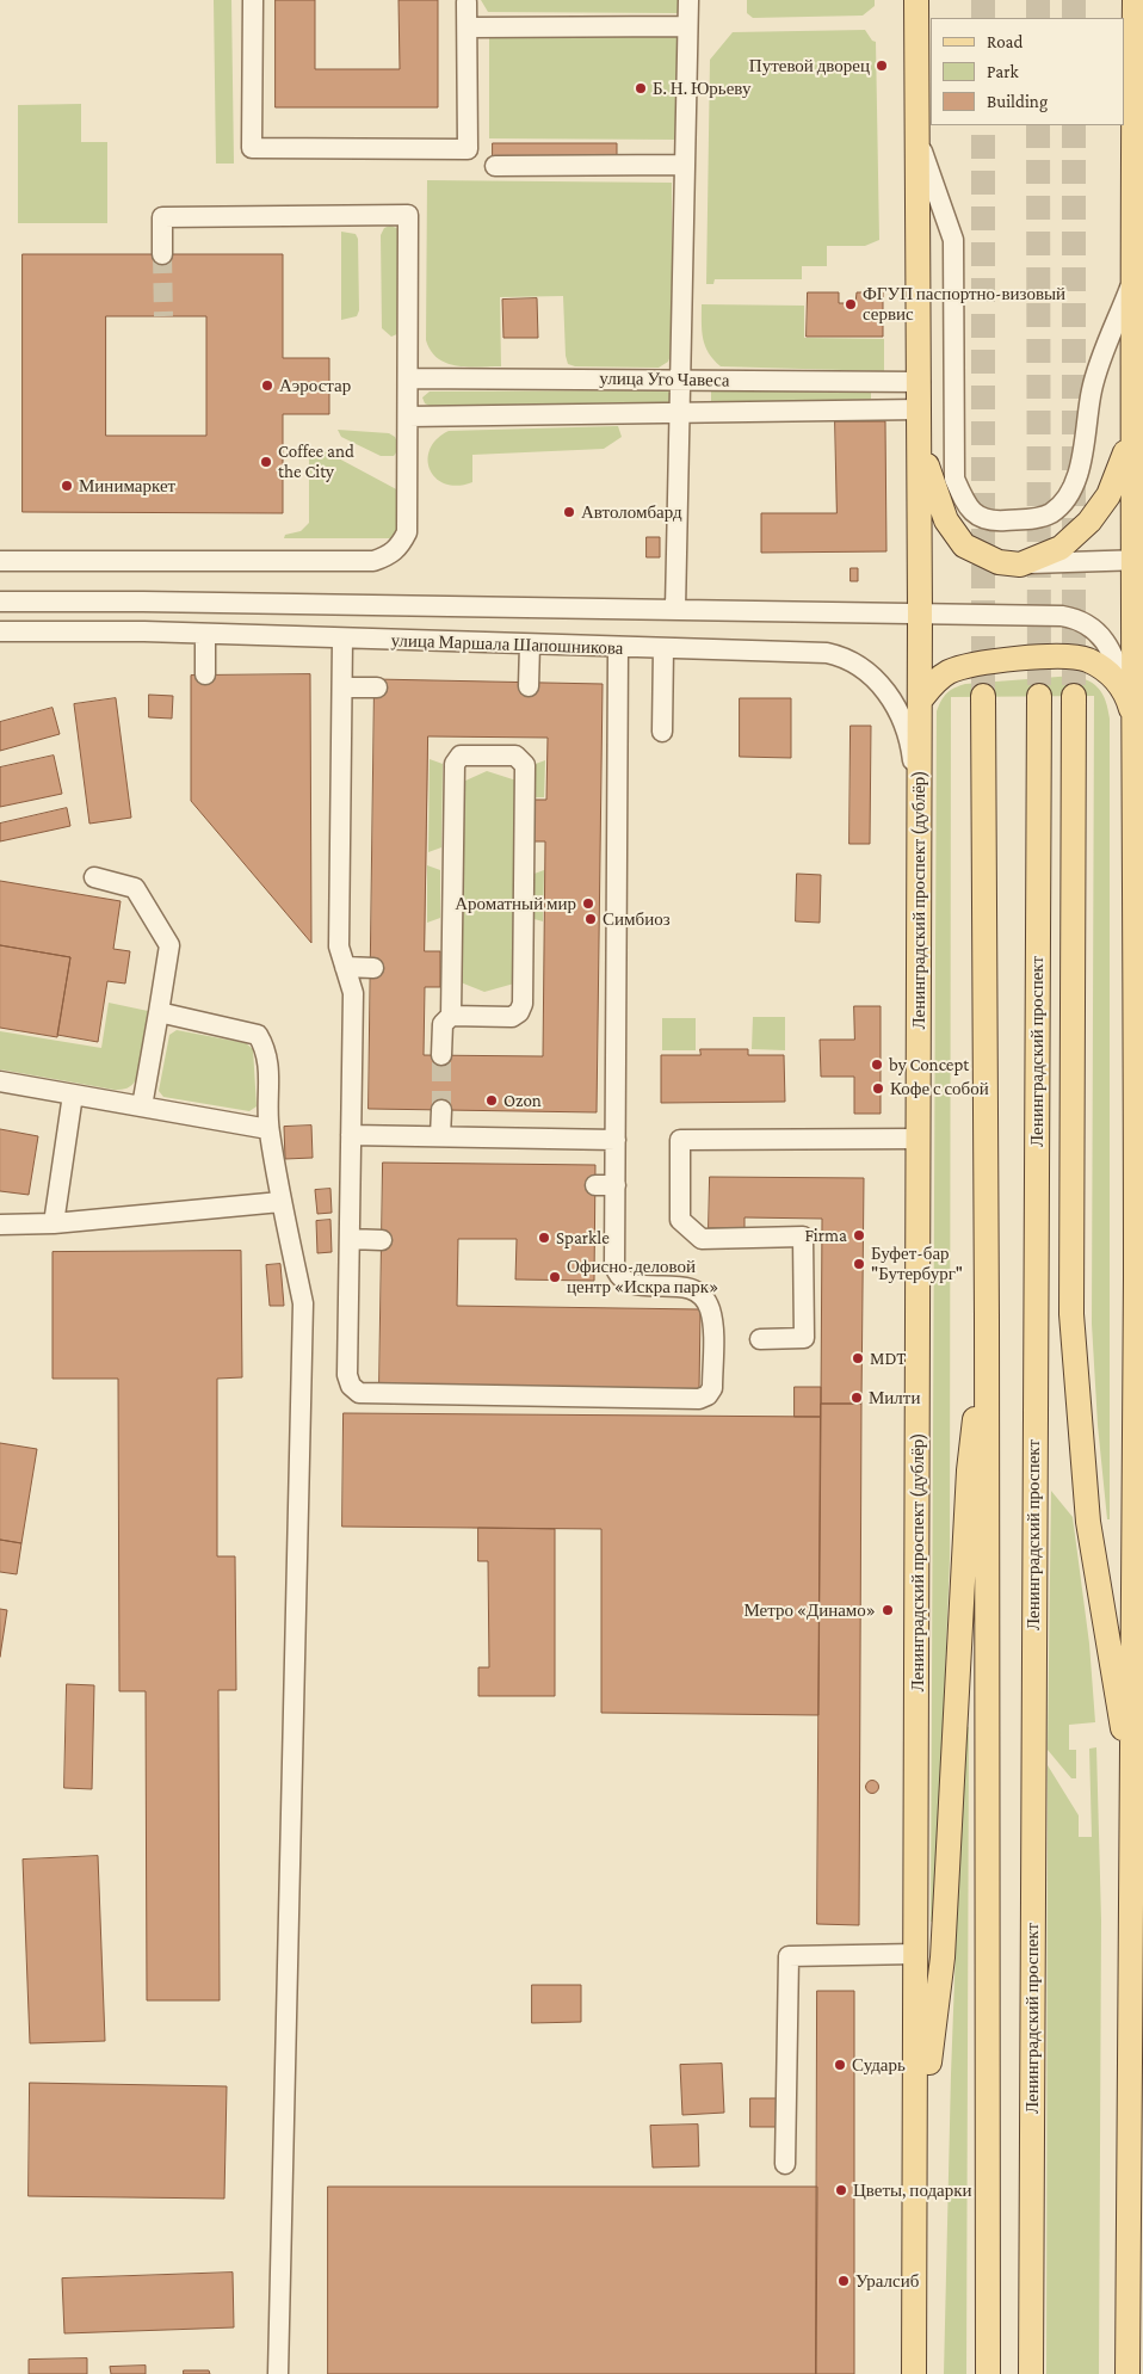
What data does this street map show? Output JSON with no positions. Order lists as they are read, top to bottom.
{
  "streets": {
    "main road": ["Ленинградский проспект (дублёр)", "Ленинградский проспект"],
    "street": ["улица Уго Чавеса", "улица Маршала Шапошникова"]
  },
  "crossings": [
    ["улица Уго Чавеса", "Ленинградский проспект (дублёр)"],
    ["улица Маршала Шапошникова", "Ленинградский проспект (дублёр)"]
  ],
  "places": [
    "Путевой дворец",
    "Б. Н. Юрьеву",
    "ФГУП паспортно-визовый сервис",
    "Аэростар",
    "Coffee and the City",
    "Минимаркет",
    "Автоломбард",
    "Ароматный мир",
    "Симбиоз",
    "by Concept",
    "Кофе с собой",
    "Ozon",
    "Firma",
    "Sparkle",
    "Буфет-бар \"Бутербург\"",
    "Офисно-деловой центр «Искра парк»",
    "MDT",
    "Милти",
    "Метро «Динамо»",
    "Сударь",
    "Цветы, подарки",
    "Уралсиб"
  ],
  "legend": ["Road", "Park", "Building"]
}
